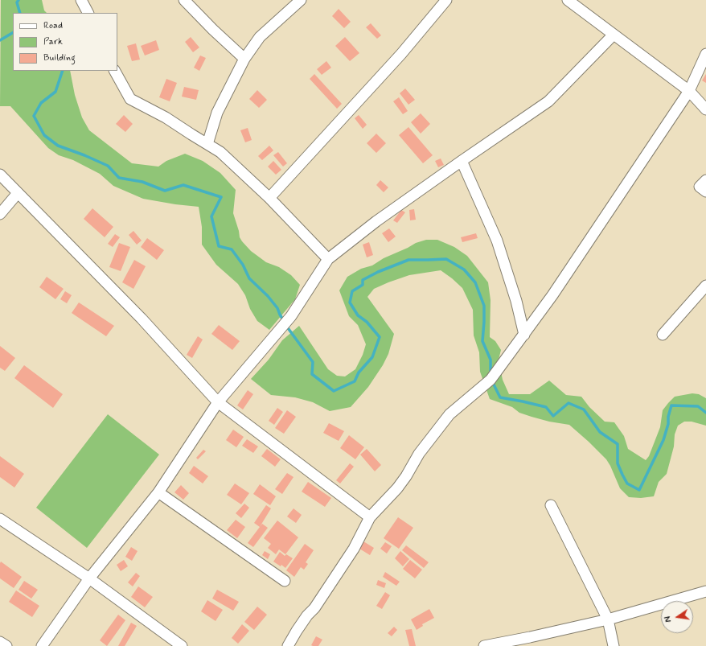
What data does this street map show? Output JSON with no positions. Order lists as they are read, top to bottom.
{
  "legend": ["Road", "Park", "Building"],
  "north": "left"
}
